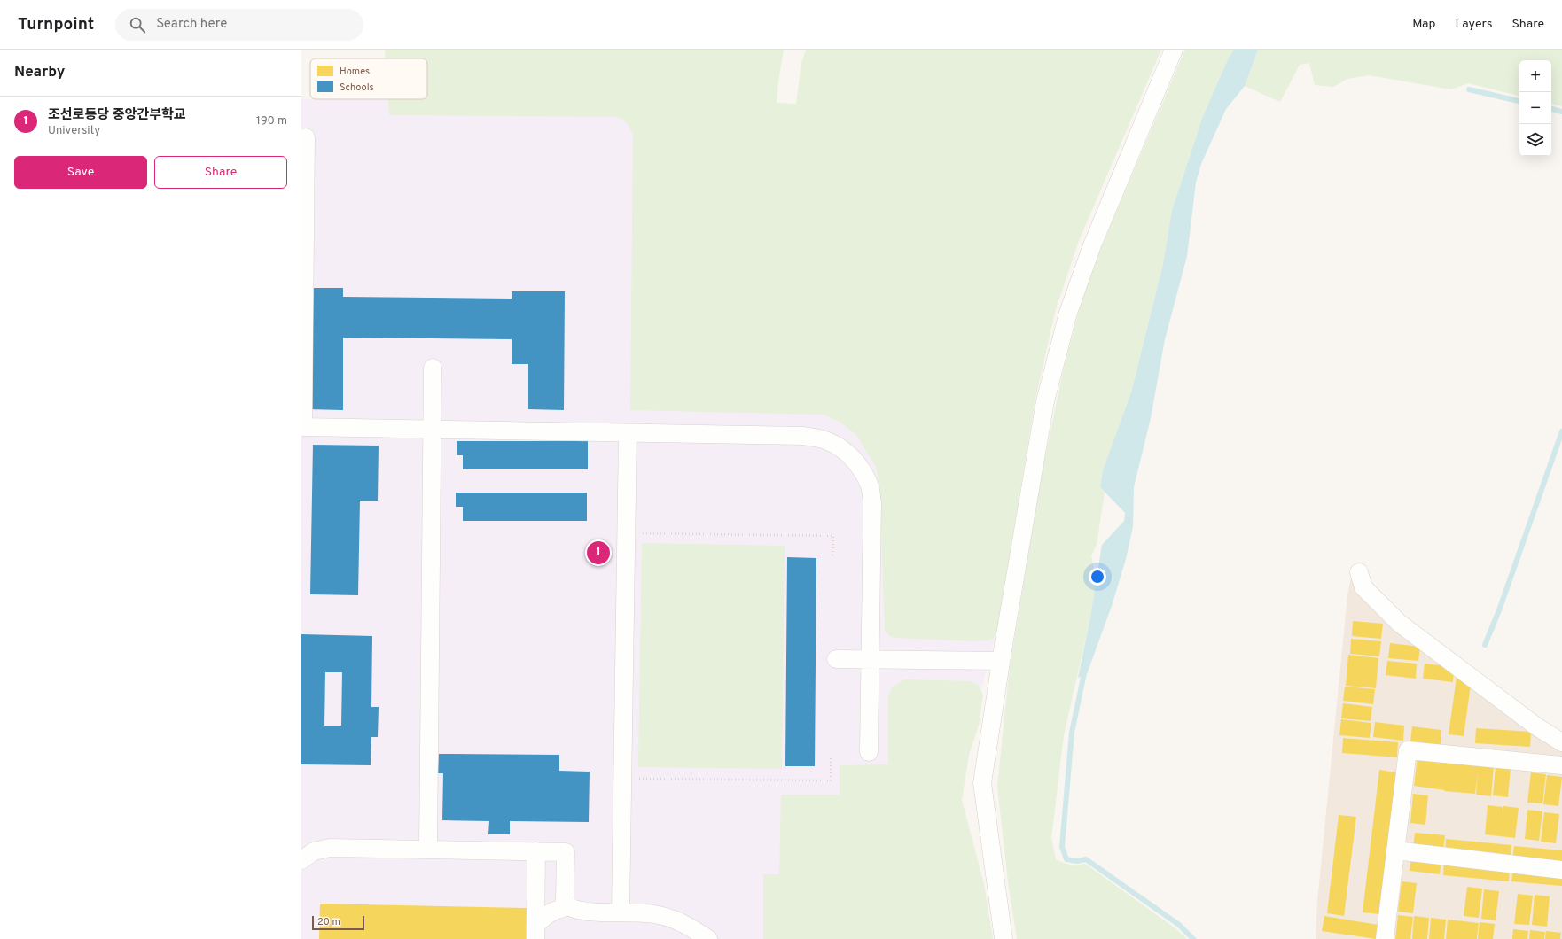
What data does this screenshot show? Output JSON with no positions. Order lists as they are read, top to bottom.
{
  "legend": ["Homes", "Schools"],
  "scale_bar": "20 m",
  "page": {
    "header": "Turnpoint",
    "search": "Search here",
    "nav": ["Map", "Layers", "Share"],
    "heading": "Nearby",
    "map_buttons": ["+", "−"],
    "list": [
      {
        "mark": "1",
        "name": "조선로동당 중앙간부학교",
        "note": "University",
        "value": "190 m"
      }
    ],
    "buttons": ["Save", "Share"],
    "pins": "1",
    "scale": "20 m"
  }
}
